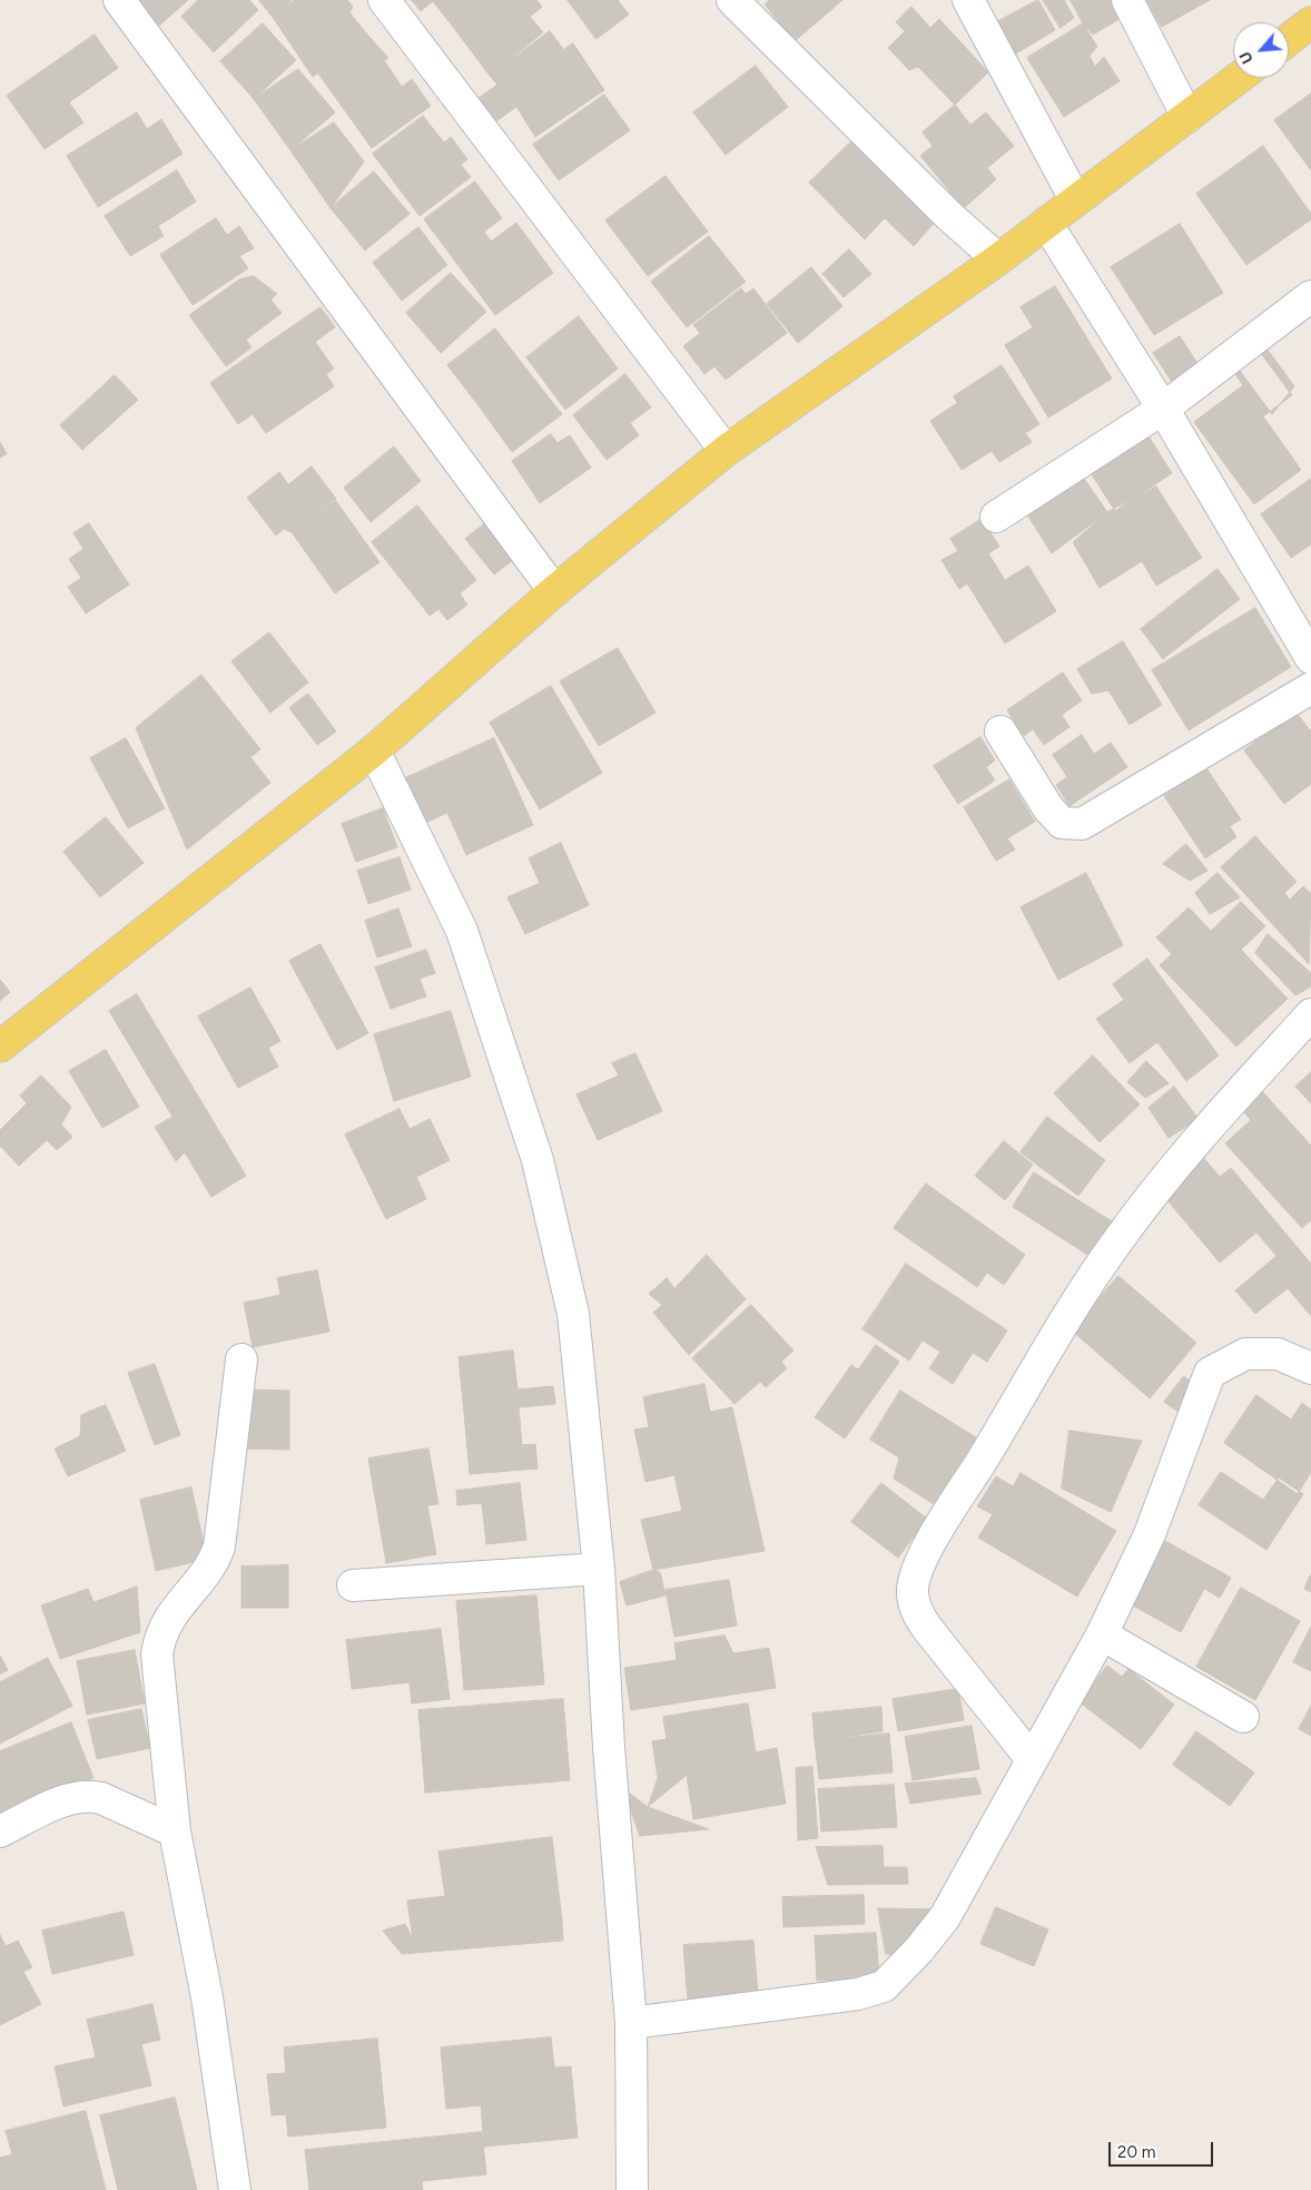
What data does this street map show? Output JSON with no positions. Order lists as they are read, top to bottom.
{
  "scale_bar": "20 m",
  "north": "bottom left"
}
